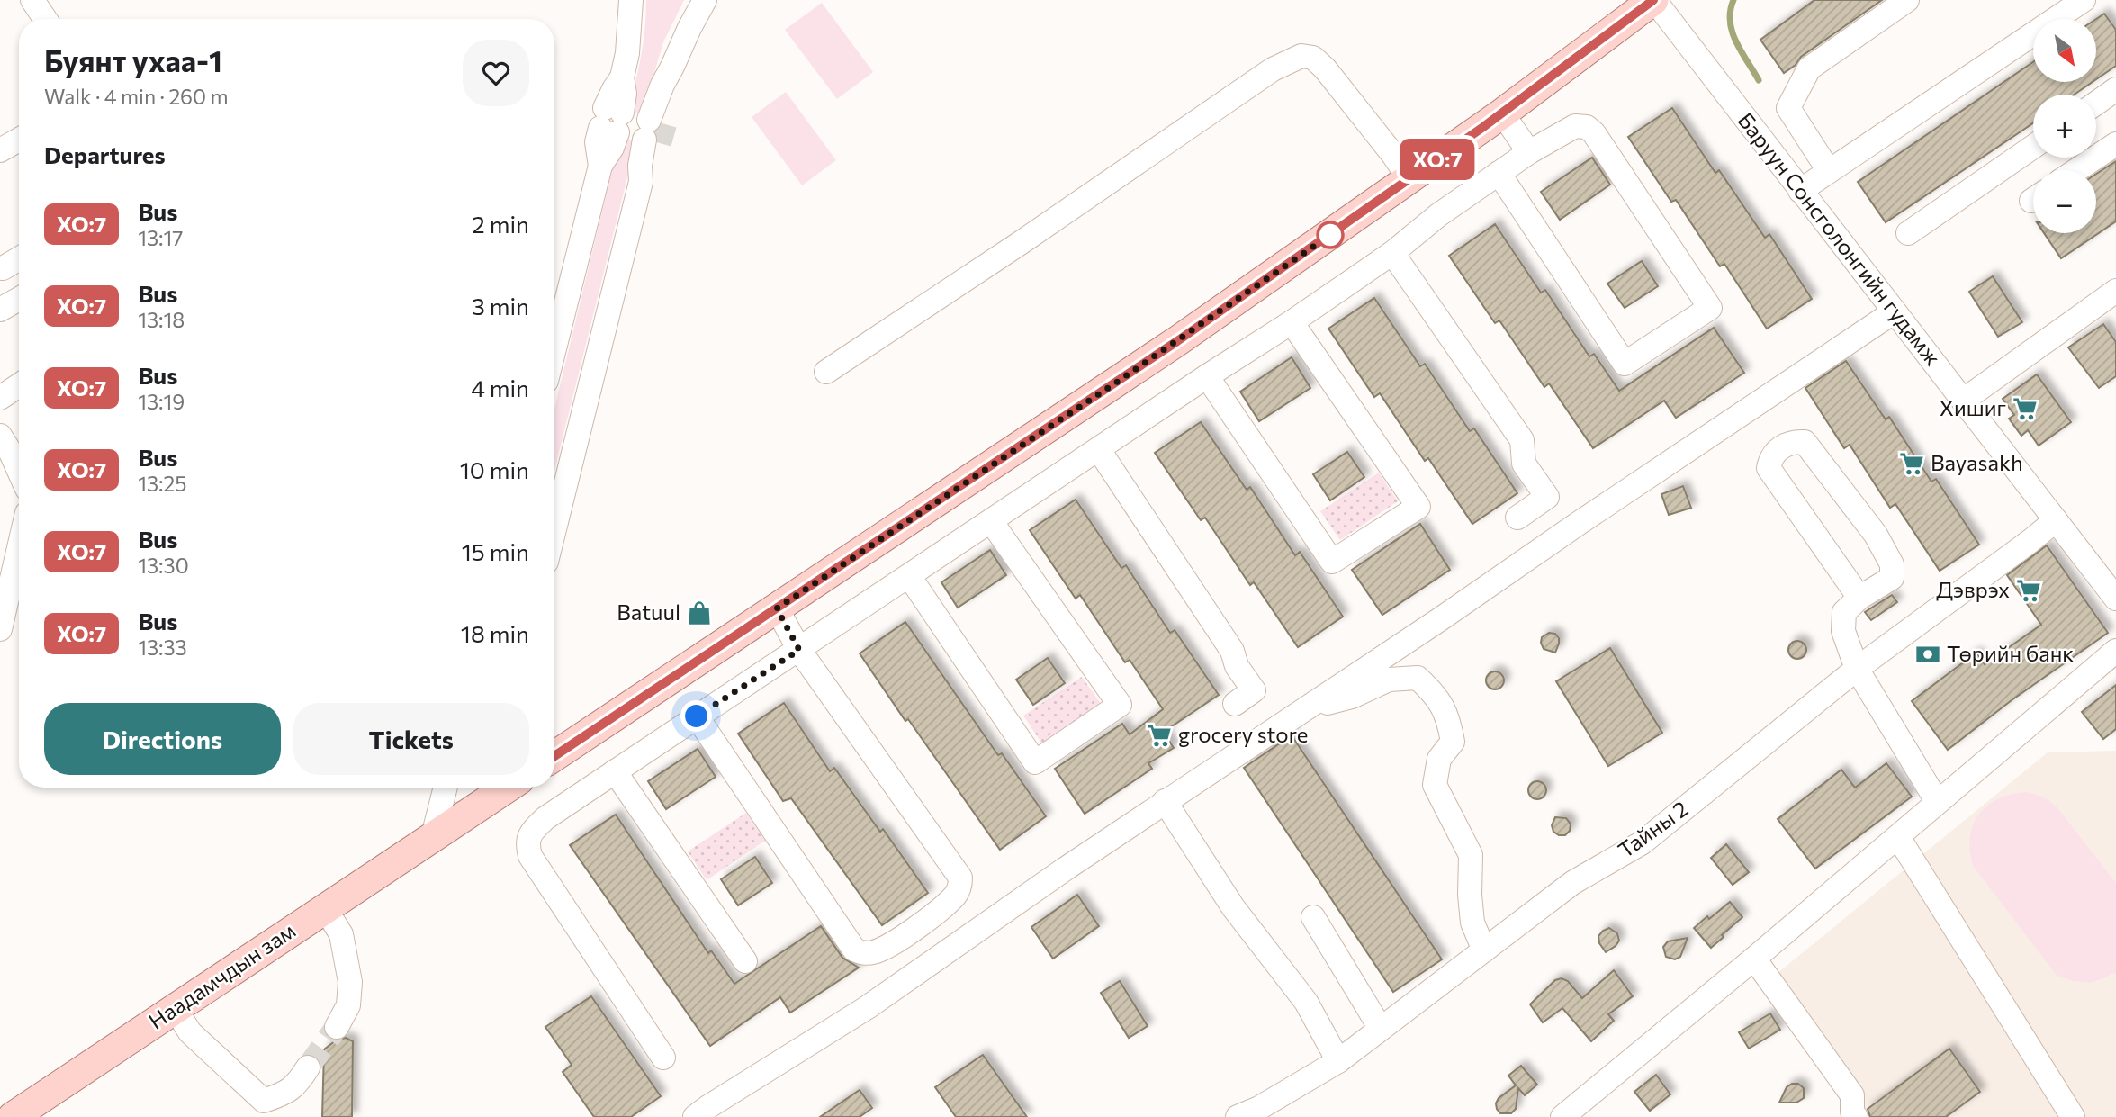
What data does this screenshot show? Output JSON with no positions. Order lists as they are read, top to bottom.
{
  "streets": {
    "main road": ["Наадамчдын зам"],
    "street": ["Баруун Сонсголонгийн гудамж", "Тайны 2"]
  },
  "crossings": [
    ["Баруун Сонсголонгийн гудамж", "Тайны 2"]
  ],
  "places": {
    "supermarket": [
      "Хишиг",
      "Bayasakh",
      "Дэврэх",
      "grocery store"
    ],
    "shop": ["Batuul"],
    "bank": ["Төрийн банк"]
  },
  "lines": ["bus line ХО:7"],
  "north": "bottom right",
  "page": {
    "on_map": "ХО:7",
    "map_buttons": ["+", "−"],
    "heading": [
      ["Буянт ухаа-1", "Walk · 4 min · 260 m"],
      "Departures"
    ],
    "list": [
      {
        "mark": "ХО:7",
        "name": "Bus",
        "note": "13:17",
        "value": "2 min"
      },
      {
        "mark": "ХО:7",
        "name": "Bus",
        "note": "13:18",
        "value": "3 min"
      },
      {
        "mark": "ХО:7",
        "name": "Bus",
        "note": "13:19",
        "value": "4 min"
      },
      {
        "mark": "ХО:7",
        "name": "Bus",
        "note": "13:25",
        "value": "10 min"
      },
      {
        "mark": "ХО:7",
        "name": "Bus",
        "note": "13:30",
        "value": "15 min"
      },
      {
        "mark": "ХО:7",
        "name": "Bus",
        "note": "13:33",
        "value": "18 min"
      }
    ],
    "buttons": ["Directions", "Tickets"]
  }
}
